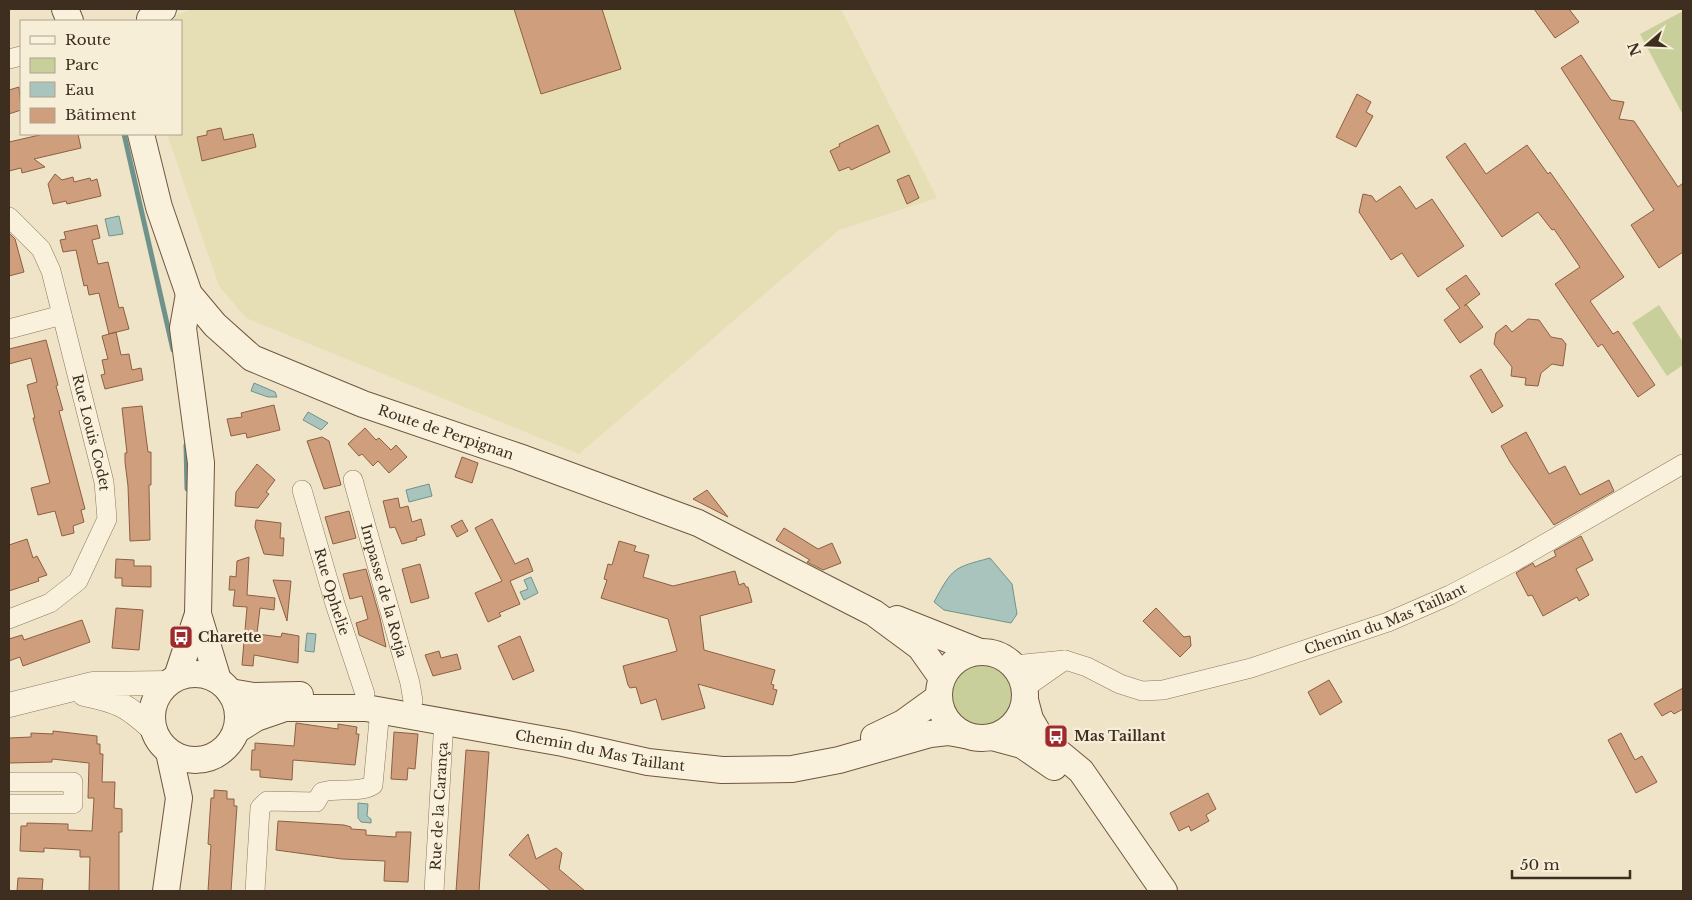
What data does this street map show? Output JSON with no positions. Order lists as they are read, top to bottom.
{
  "streets": {
    "main road": ["Route de Perpignan", "Chemin du Mas Taillant"],
    "street": [
      "Rue Louis Codet",
      "Impasse de la Rotja",
      "Rue Ophelie",
      "Rue de la Carança"
    ]
  },
  "crossings": [
    ["Route de Perpignan", "Chemin du Mas Taillant"],
    ["Impasse de la Rotja", "Chemin du Mas Taillant"],
    ["Rue Ophelie", "Chemin du Mas Taillant"],
    ["Chemin du Mas Taillant", "Rue de la Carança"]
  ],
  "places": {
    "bus stop": ["Charette", "Mas Taillant"]
  },
  "legend": [
    "Route",
    "Parc",
    "Eau",
    "Bâtiment"
  ],
  "scale_bar": "50 m",
  "north": "left"
}
